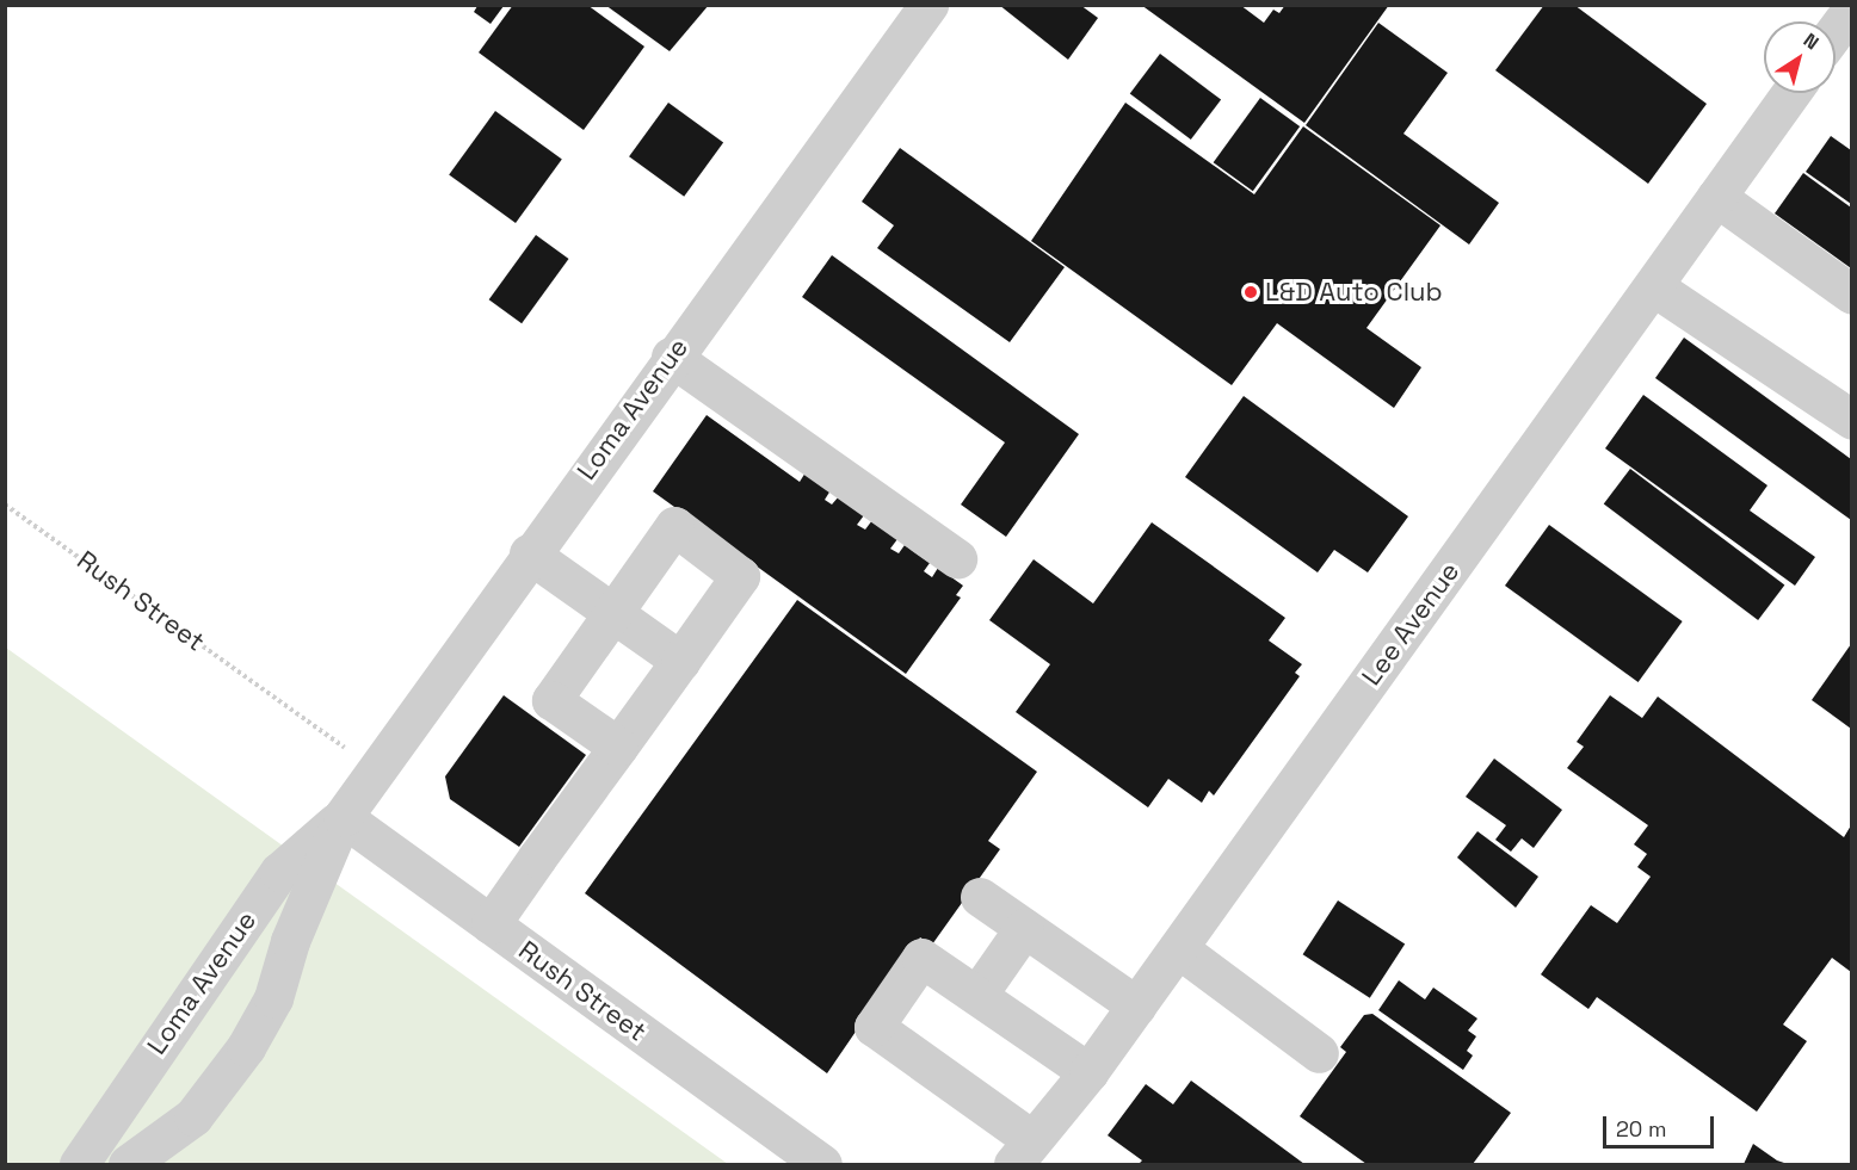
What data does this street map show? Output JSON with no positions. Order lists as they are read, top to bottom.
{
  "streets": {
    "street": ["Loma Avenue", "Rush Street", "Lee Avenue"]
  },
  "crossings": [
    ["Loma Avenue", "Rush Street"]
  ],
  "places": ["L&D Auto Club"],
  "scale_bar": "20 m",
  "north": "top right"
}
